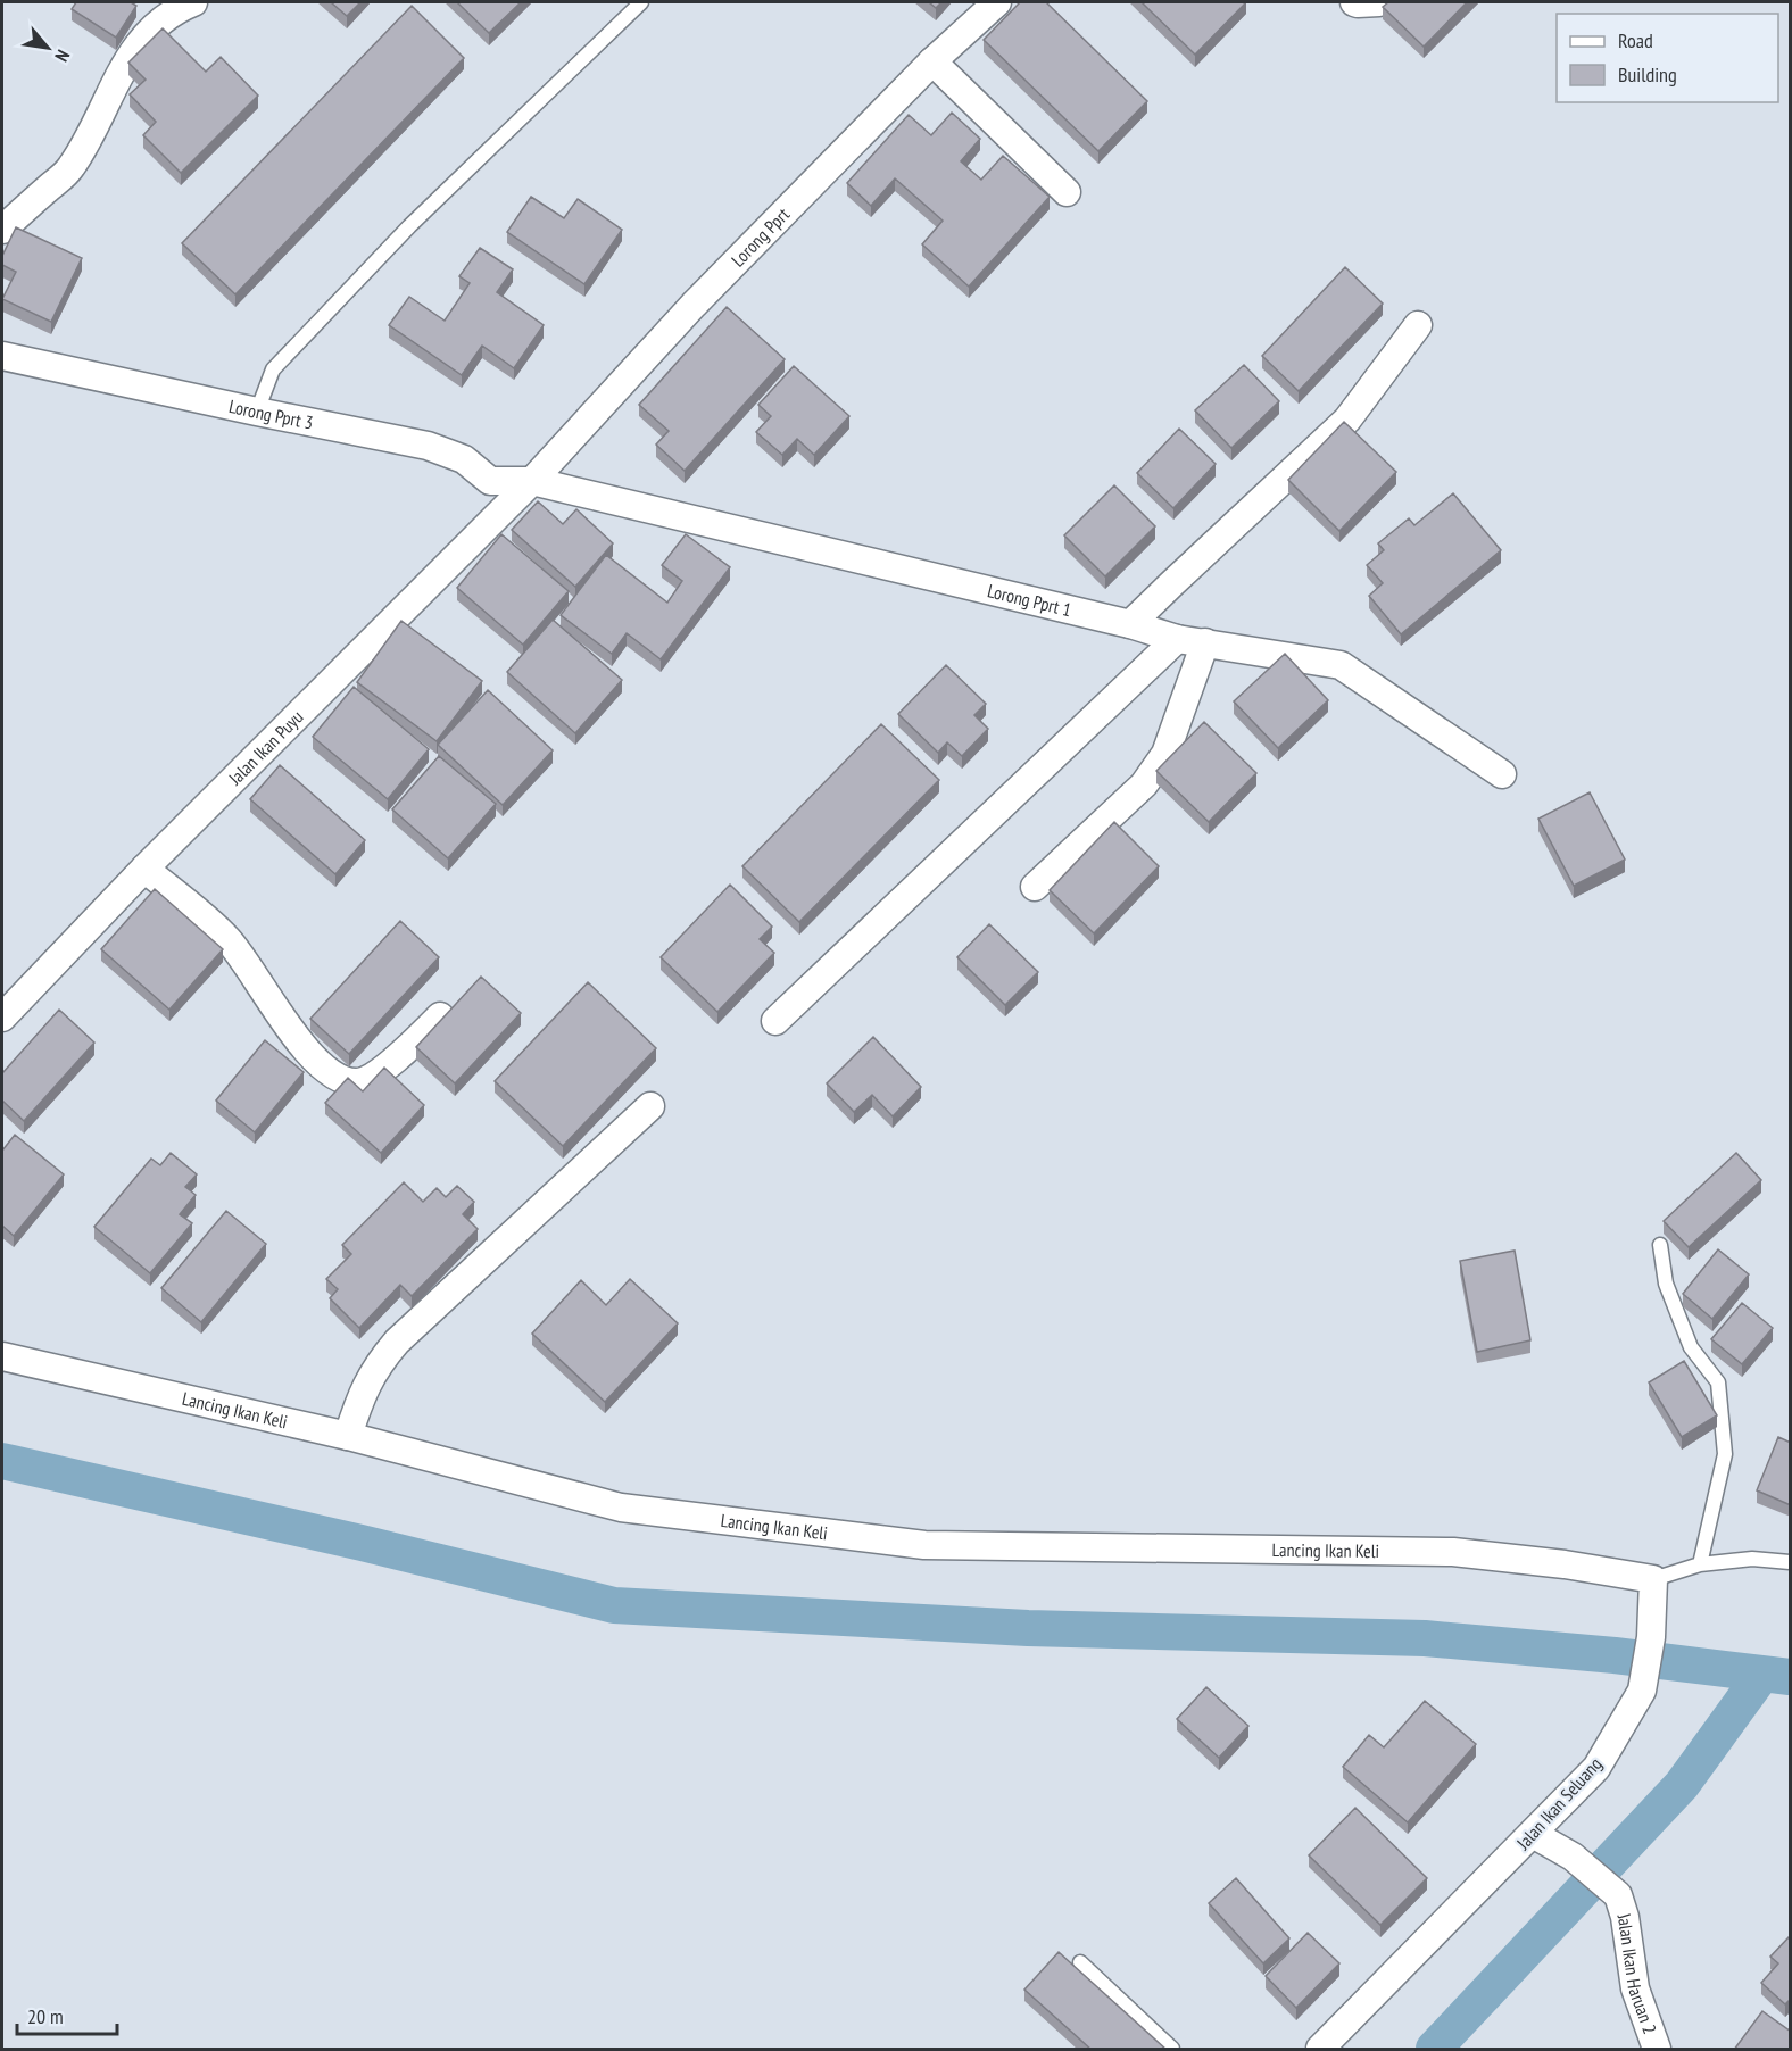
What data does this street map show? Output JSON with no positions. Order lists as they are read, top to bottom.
{
  "streets": {
    "street": [
      "Lorong Pprt",
      "Lorong Pprt 3",
      "Lorong Pprt 1",
      "Jalan Ikan Puyu",
      "Lancing Ikan Keli",
      "Jalan Ikan Seluang",
      "Jalan Ikan Haruan 2"
    ]
  },
  "crossings": [
    ["Lorong Pprt", "Lorong Pprt 3"],
    ["Lorong Pprt", "Lorong Pprt 1"],
    ["Lorong Pprt", "Jalan Ikan Puyu"],
    ["Lorong Pprt 3", "Lorong Pprt 1"],
    ["Lorong Pprt 3", "Jalan Ikan Puyu"],
    ["Lorong Pprt 1", "Jalan Ikan Puyu"],
    ["Lancing Ikan Keli", "Jalan Ikan Seluang"],
    ["Jalan Ikan Seluang", "Jalan Ikan Haruan 2"]
  ],
  "legend": ["Road", "Building"],
  "scale_bar": "20 m",
  "north": "bottom right"
}
